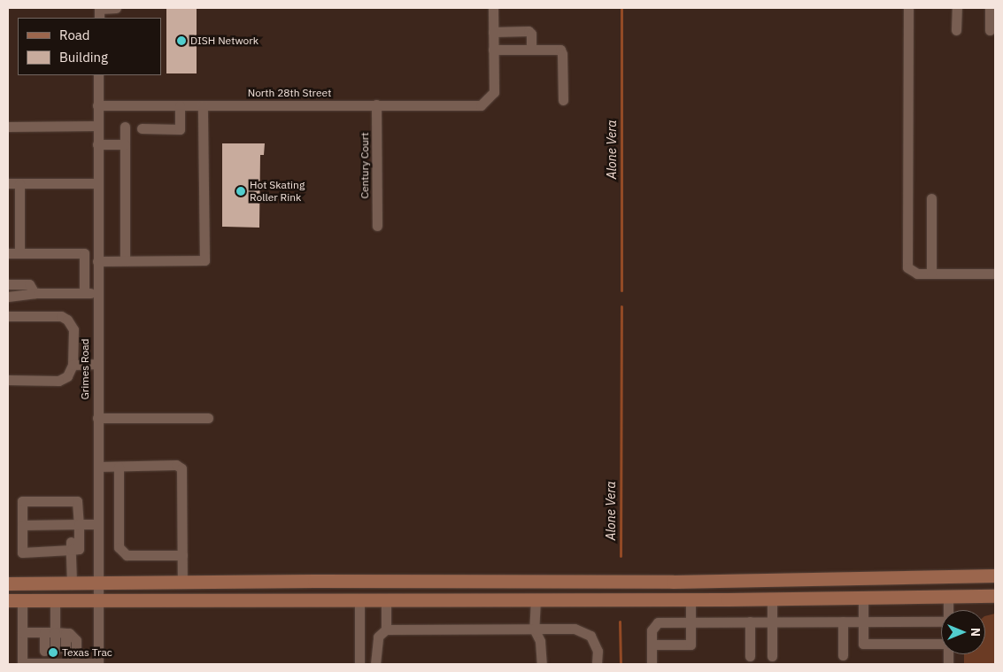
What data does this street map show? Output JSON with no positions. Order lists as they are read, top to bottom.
{
  "streets": {
    "street": ["North 28th Street", "Century Court", "Grimes Road"]
  },
  "crossings": [
    ["North 28th Street", "Century Court"],
    ["North 28th Street", "Grimes Road"]
  ],
  "water": ["Alone Vera"],
  "places": ["DISH Network", "Hot Skating Roller Rink", "Texas Trac"],
  "legend": ["Road", "Building"],
  "north": "right"
}
